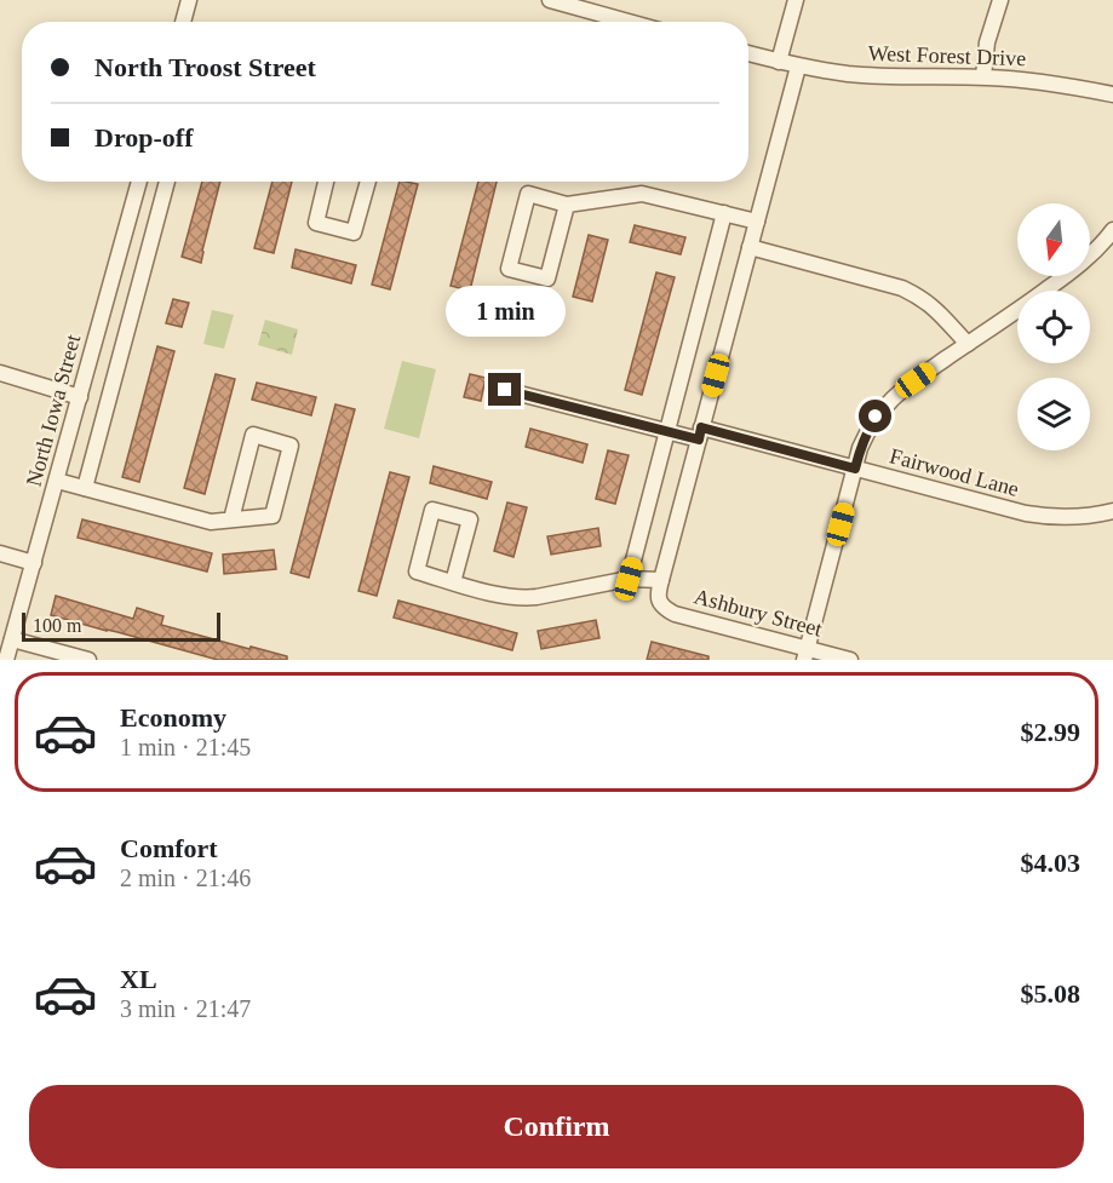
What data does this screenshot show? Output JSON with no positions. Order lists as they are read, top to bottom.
{
  "streets": {
    "street": [
      "West Forest Drive",
      "North Iowa Street",
      "Fairwood Lane",
      "Ashbury Street"
    ]
  },
  "scale_bar": "100 m",
  "north": "bottom",
  "page": {
    "banner": ["North Troost Street", "Drop-off"],
    "bubble": "1 min",
    "scale": "100 m",
    "list": [
      {
        "name": "Economy",
        "note": "1 min · 21:45",
        "value": "$2.99"
      },
      {
        "name": "Comfort",
        "note": "2 min · 21:46",
        "value": "$4.03"
      },
      {
        "name": "XL",
        "note": "3 min · 21:47",
        "value": "$5.08"
      }
    ],
    "buttons": "Confirm"
  }
}
